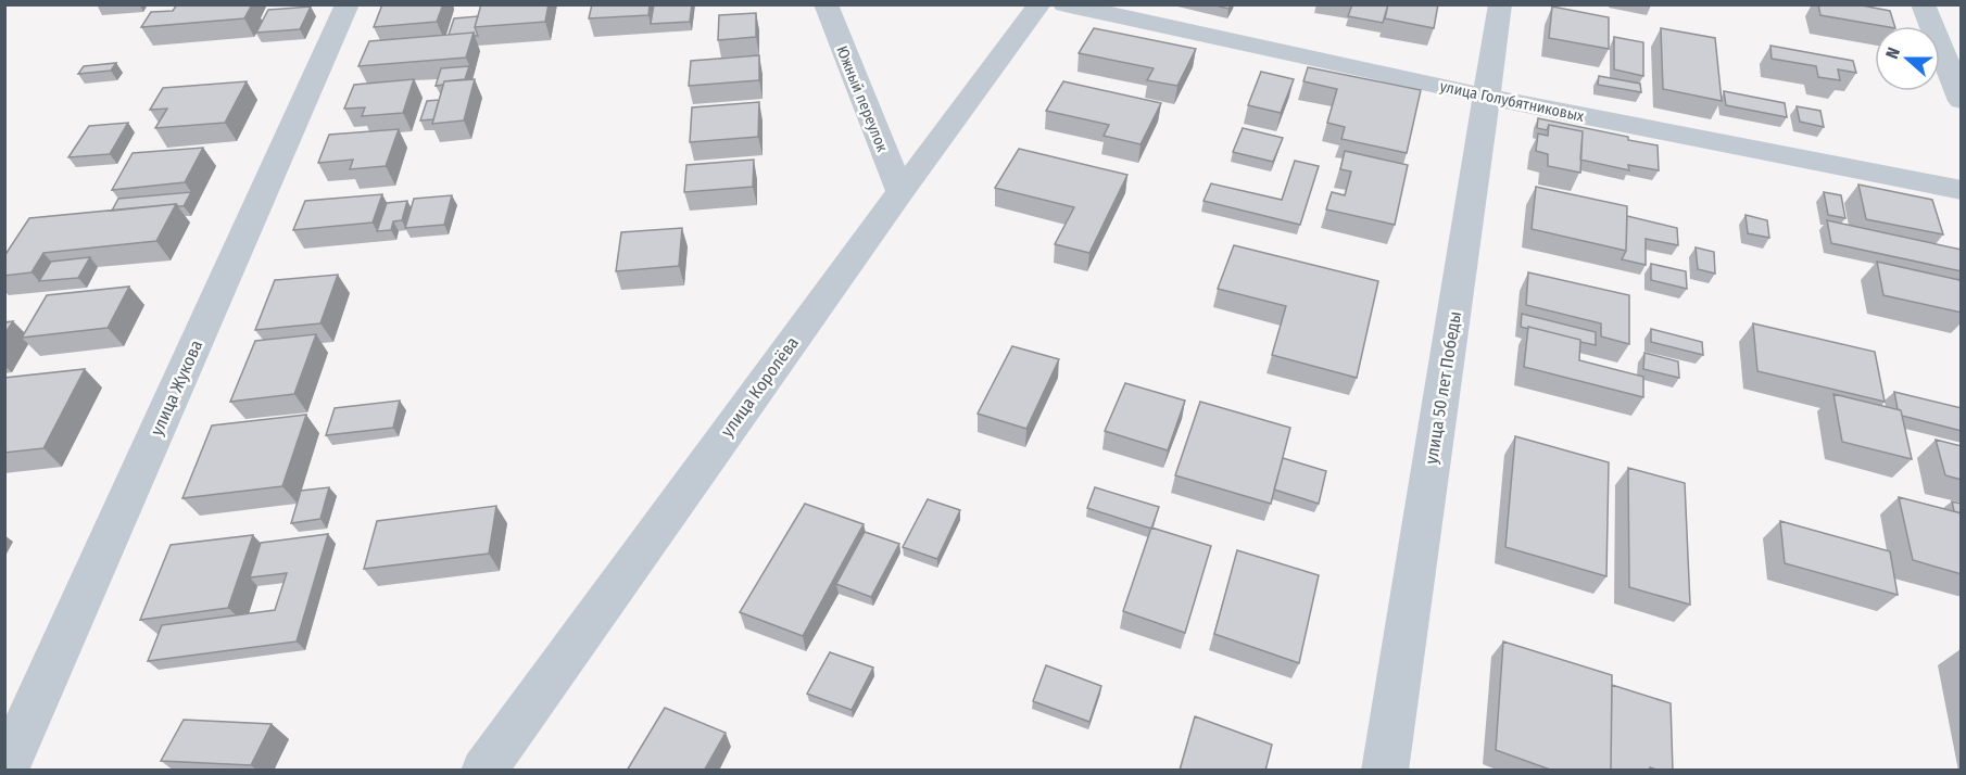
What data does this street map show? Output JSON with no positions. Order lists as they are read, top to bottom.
{
  "streets": {
    "street": [
      "Южный переулок",
      "улица Голубятниковых",
      "улица Королёва",
      "улица Жукова",
      "улица 50 лет Победы"
    ]
  },
  "crossings": [
    ["Южный переулок", "улица Королёва"],
    ["улица Голубятниковых", "улица 50 лет Победы"]
  ],
  "north": "left"
}
